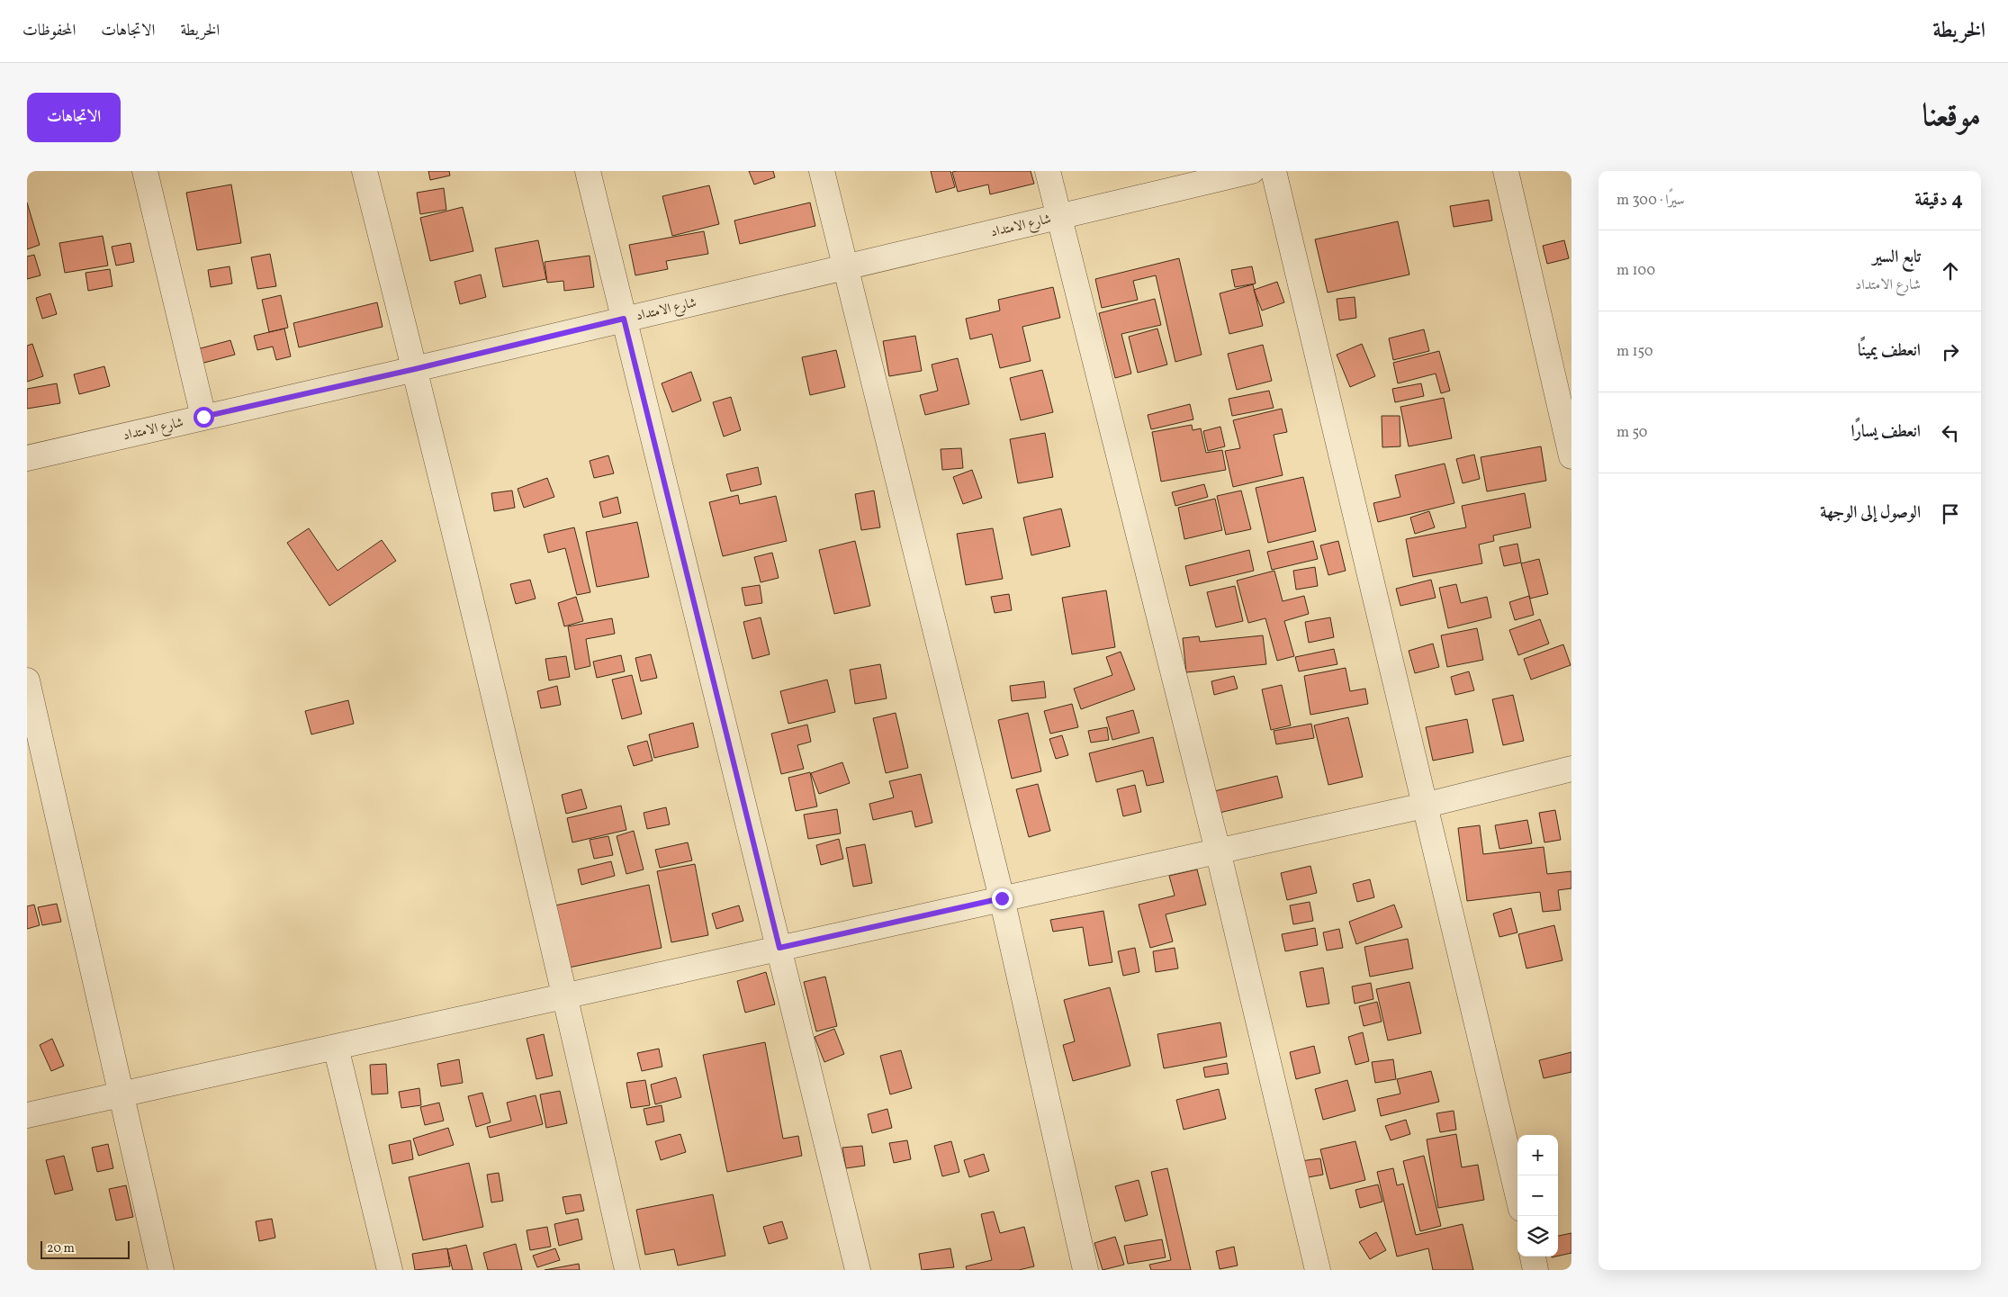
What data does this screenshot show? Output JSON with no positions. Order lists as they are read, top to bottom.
{
  "streets": {
    "street": ["شارع الامتداد"]
  },
  "scale_bar": "20 m",
  "page": {
    "header": "الخريطة",
    "nav": ["الخريطة", "الاتجاهات", "المحفوظات"],
    "title": "موقعنا",
    "buttons": "الاتجاهات",
    "heading": ["4 دقيقة", "سيرًا · 300 m"],
    "list": [
      ["تابع السير", "شارع الامتداد", "100 m"],
      ["انعطف يمينًا", "150 m"],
      ["انعطف يسارًا", "50 m"],
      "الوصول إلى الوجهة"
    ],
    "map_buttons": ["+", "−"],
    "scale": "20 m"
  }
}
